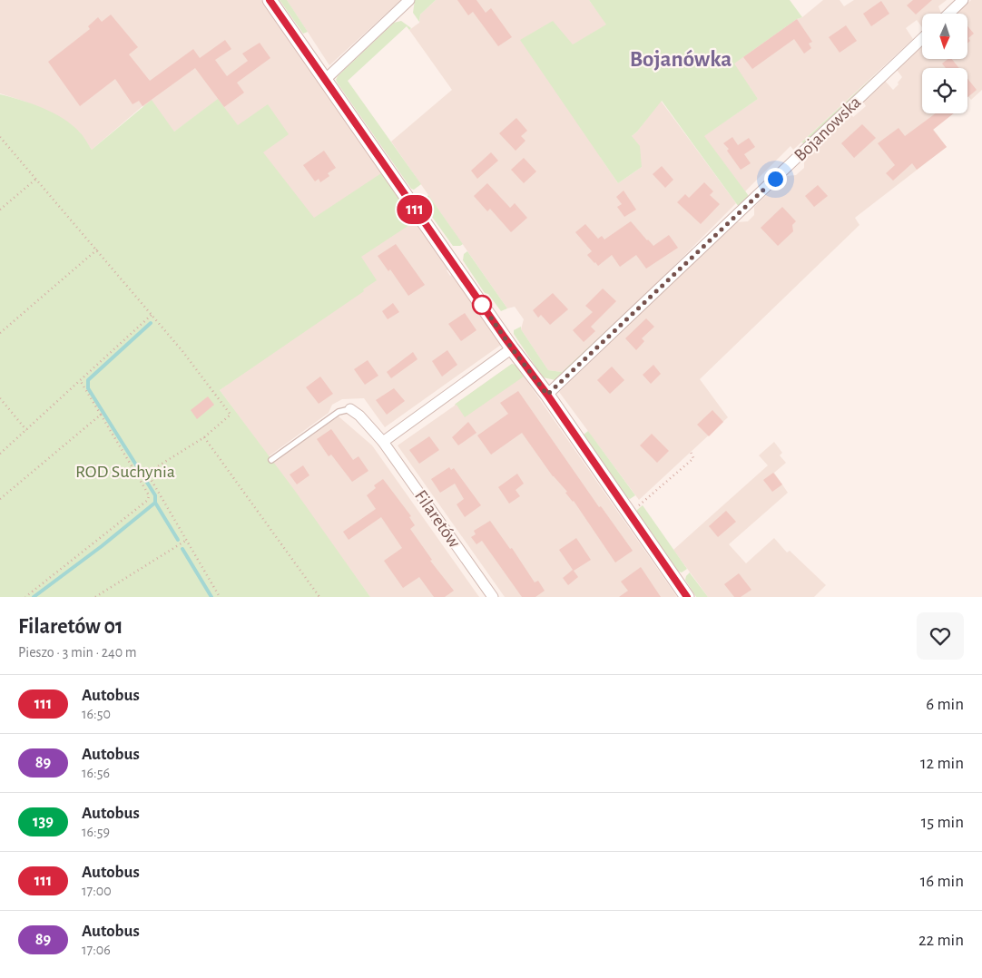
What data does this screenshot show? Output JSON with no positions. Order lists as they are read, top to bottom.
{
  "streets": {
    "street": ["Bojanowska", "Filaretów"]
  },
  "districts": ["Bojanówka"],
  "parks": ["ROD Suchynia"],
  "lines": ["bus line 111"],
  "north": "bottom",
  "page": {
    "on_map": "111",
    "heading": ["Filaretów 01", "Pieszo · 3 min · 240 m"],
    "list": [
      {
        "mark": "111",
        "name": "Autobus",
        "note": "16:50",
        "value": "6 min"
      },
      {
        "mark": "89",
        "name": "Autobus",
        "note": "16:56",
        "value": "12 min"
      },
      {
        "mark": "139",
        "name": "Autobus",
        "note": "16:59",
        "value": "15 min"
      },
      {
        "mark": "111",
        "name": "Autobus",
        "note": "17:00",
        "value": "16 min"
      },
      {
        "mark": "89",
        "name": "Autobus",
        "note": "17:06",
        "value": "22 min"
      }
    ]
  }
}
